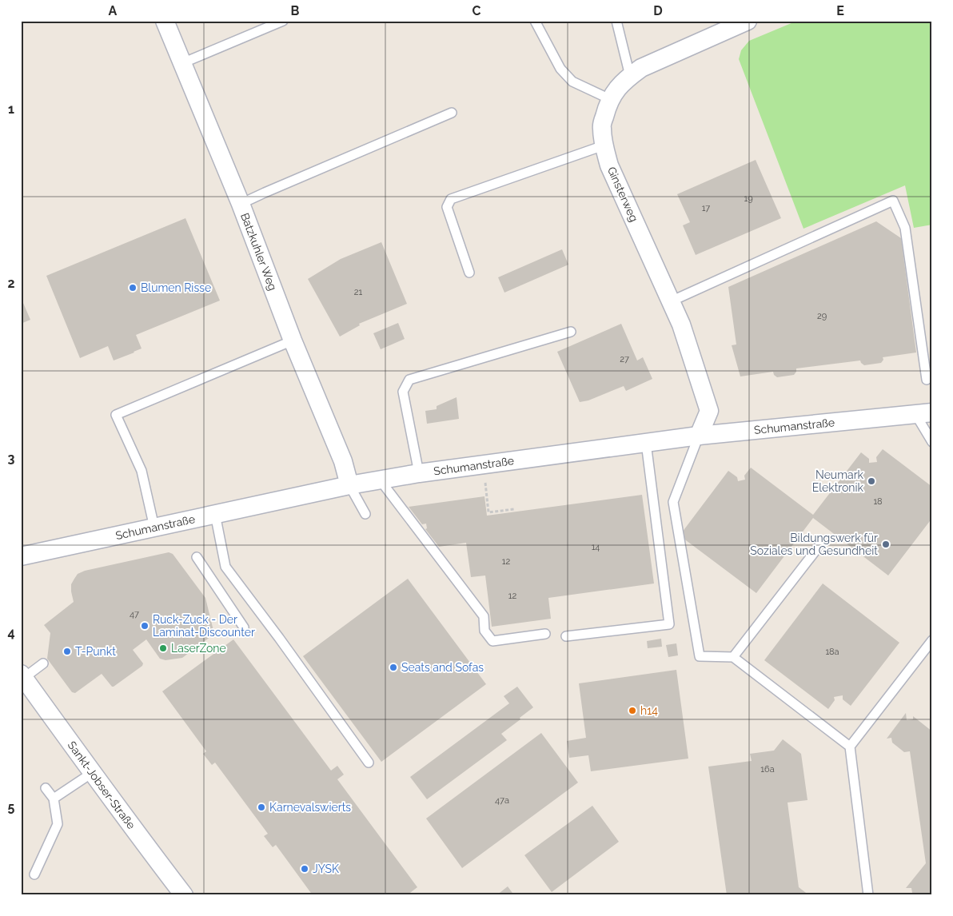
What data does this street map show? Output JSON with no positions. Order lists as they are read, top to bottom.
{
  "streets": {
    "street": [
      "Ginsterweg",
      "Batzkuhler Weg",
      "Schumanstraße",
      "Sankt-Jobser-Straße"
    ]
  },
  "crossings": [
    ["Ginsterweg", "Schumanstraße"],
    ["Batzkuhler Weg", "Schumanstraße"]
  ],
  "places": [
    "Blumen Risse",
    "Neumark Elektronik",
    "Bildungswerk für Soziales und Gesundheit",
    "Ruck-Zuck - Der Laminat-Discounter",
    "LaserZone",
    "T-Punkt",
    "Seats and Sofas",
    "h14",
    "Karnevalswierts",
    "JYSK"
  ],
  "house_numbers": [
    "19",
    "17",
    "21",
    "29",
    "27",
    "18",
    "14",
    "12",
    "12",
    "47",
    "18a",
    "16a",
    "47a"
  ],
  "grid": {
    "columns": [
      "A",
      "B",
      "C",
      "D",
      "E"
    ],
    "rows": [
      "1",
      "2",
      "3",
      "4",
      "5"
    ]
  }
}
